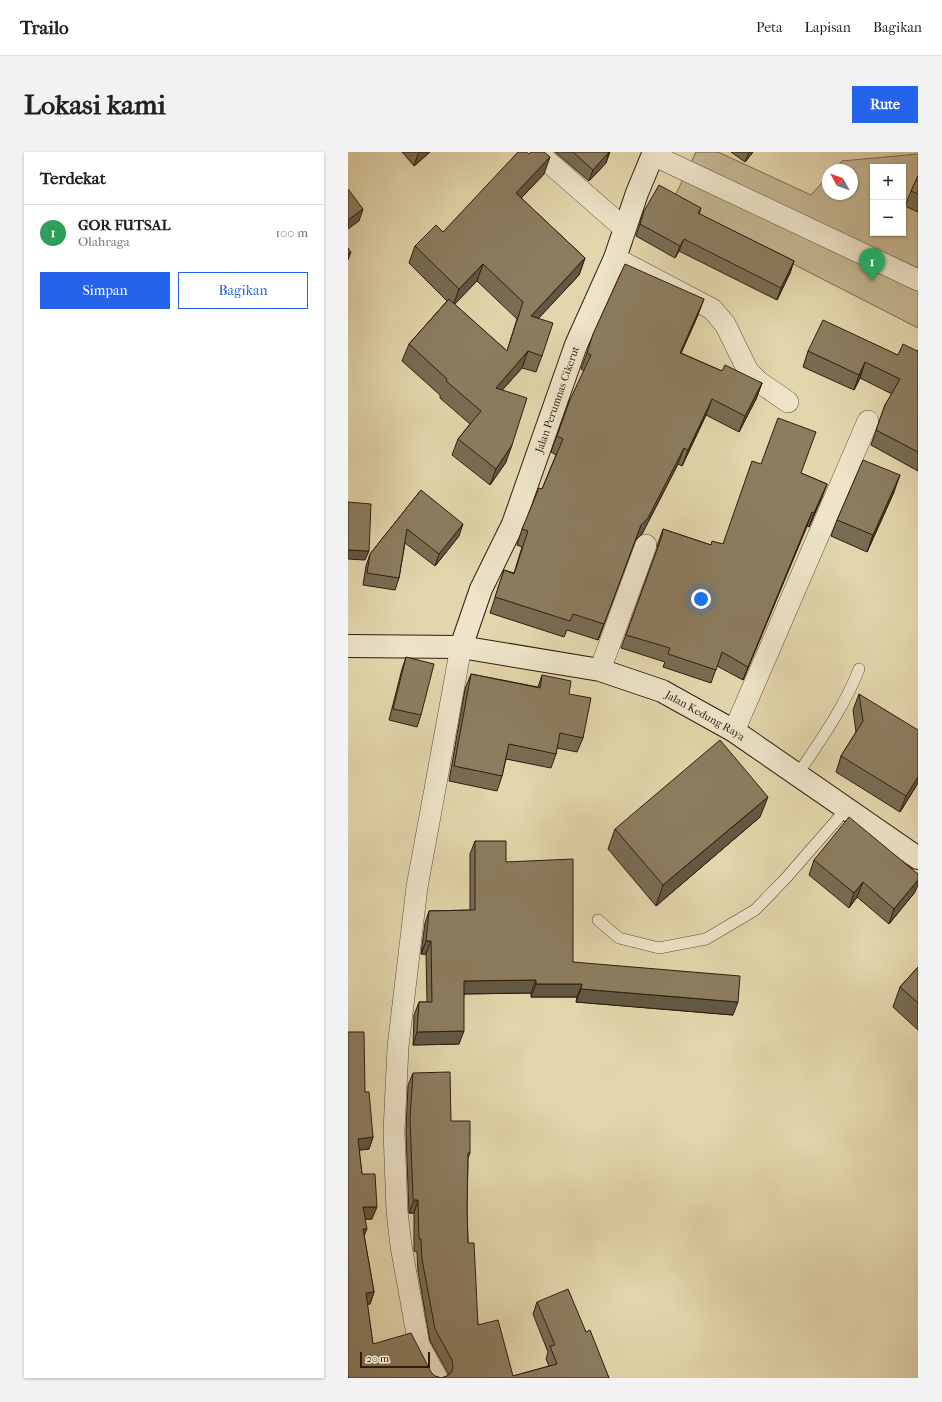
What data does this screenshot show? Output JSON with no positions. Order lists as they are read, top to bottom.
{
  "streets": {
    "street": ["Jalan Perumnas Cikerut", "Jalan Kedung Raya"]
  },
  "crossings": [
    ["Jalan Perumnas Cikerut", "Jalan Kedung Raya"]
  ],
  "scale_bar": "20 m",
  "north": "top left",
  "page": {
    "header": "Trailo",
    "nav": ["Peta", "Lapisan", "Bagikan"],
    "buttons": [
      "Rute",
      ["Simpan", "Bagikan"]
    ],
    "title": "Lokasi kami",
    "heading": "Terdekat",
    "map_buttons": ["+", "−"],
    "list": [
      {
        "mark": "1",
        "name": "GOR FUTSAL",
        "note": "Olahraga",
        "value": "100 m"
      }
    ],
    "pins": "1",
    "scale": "20 m"
  }
}
